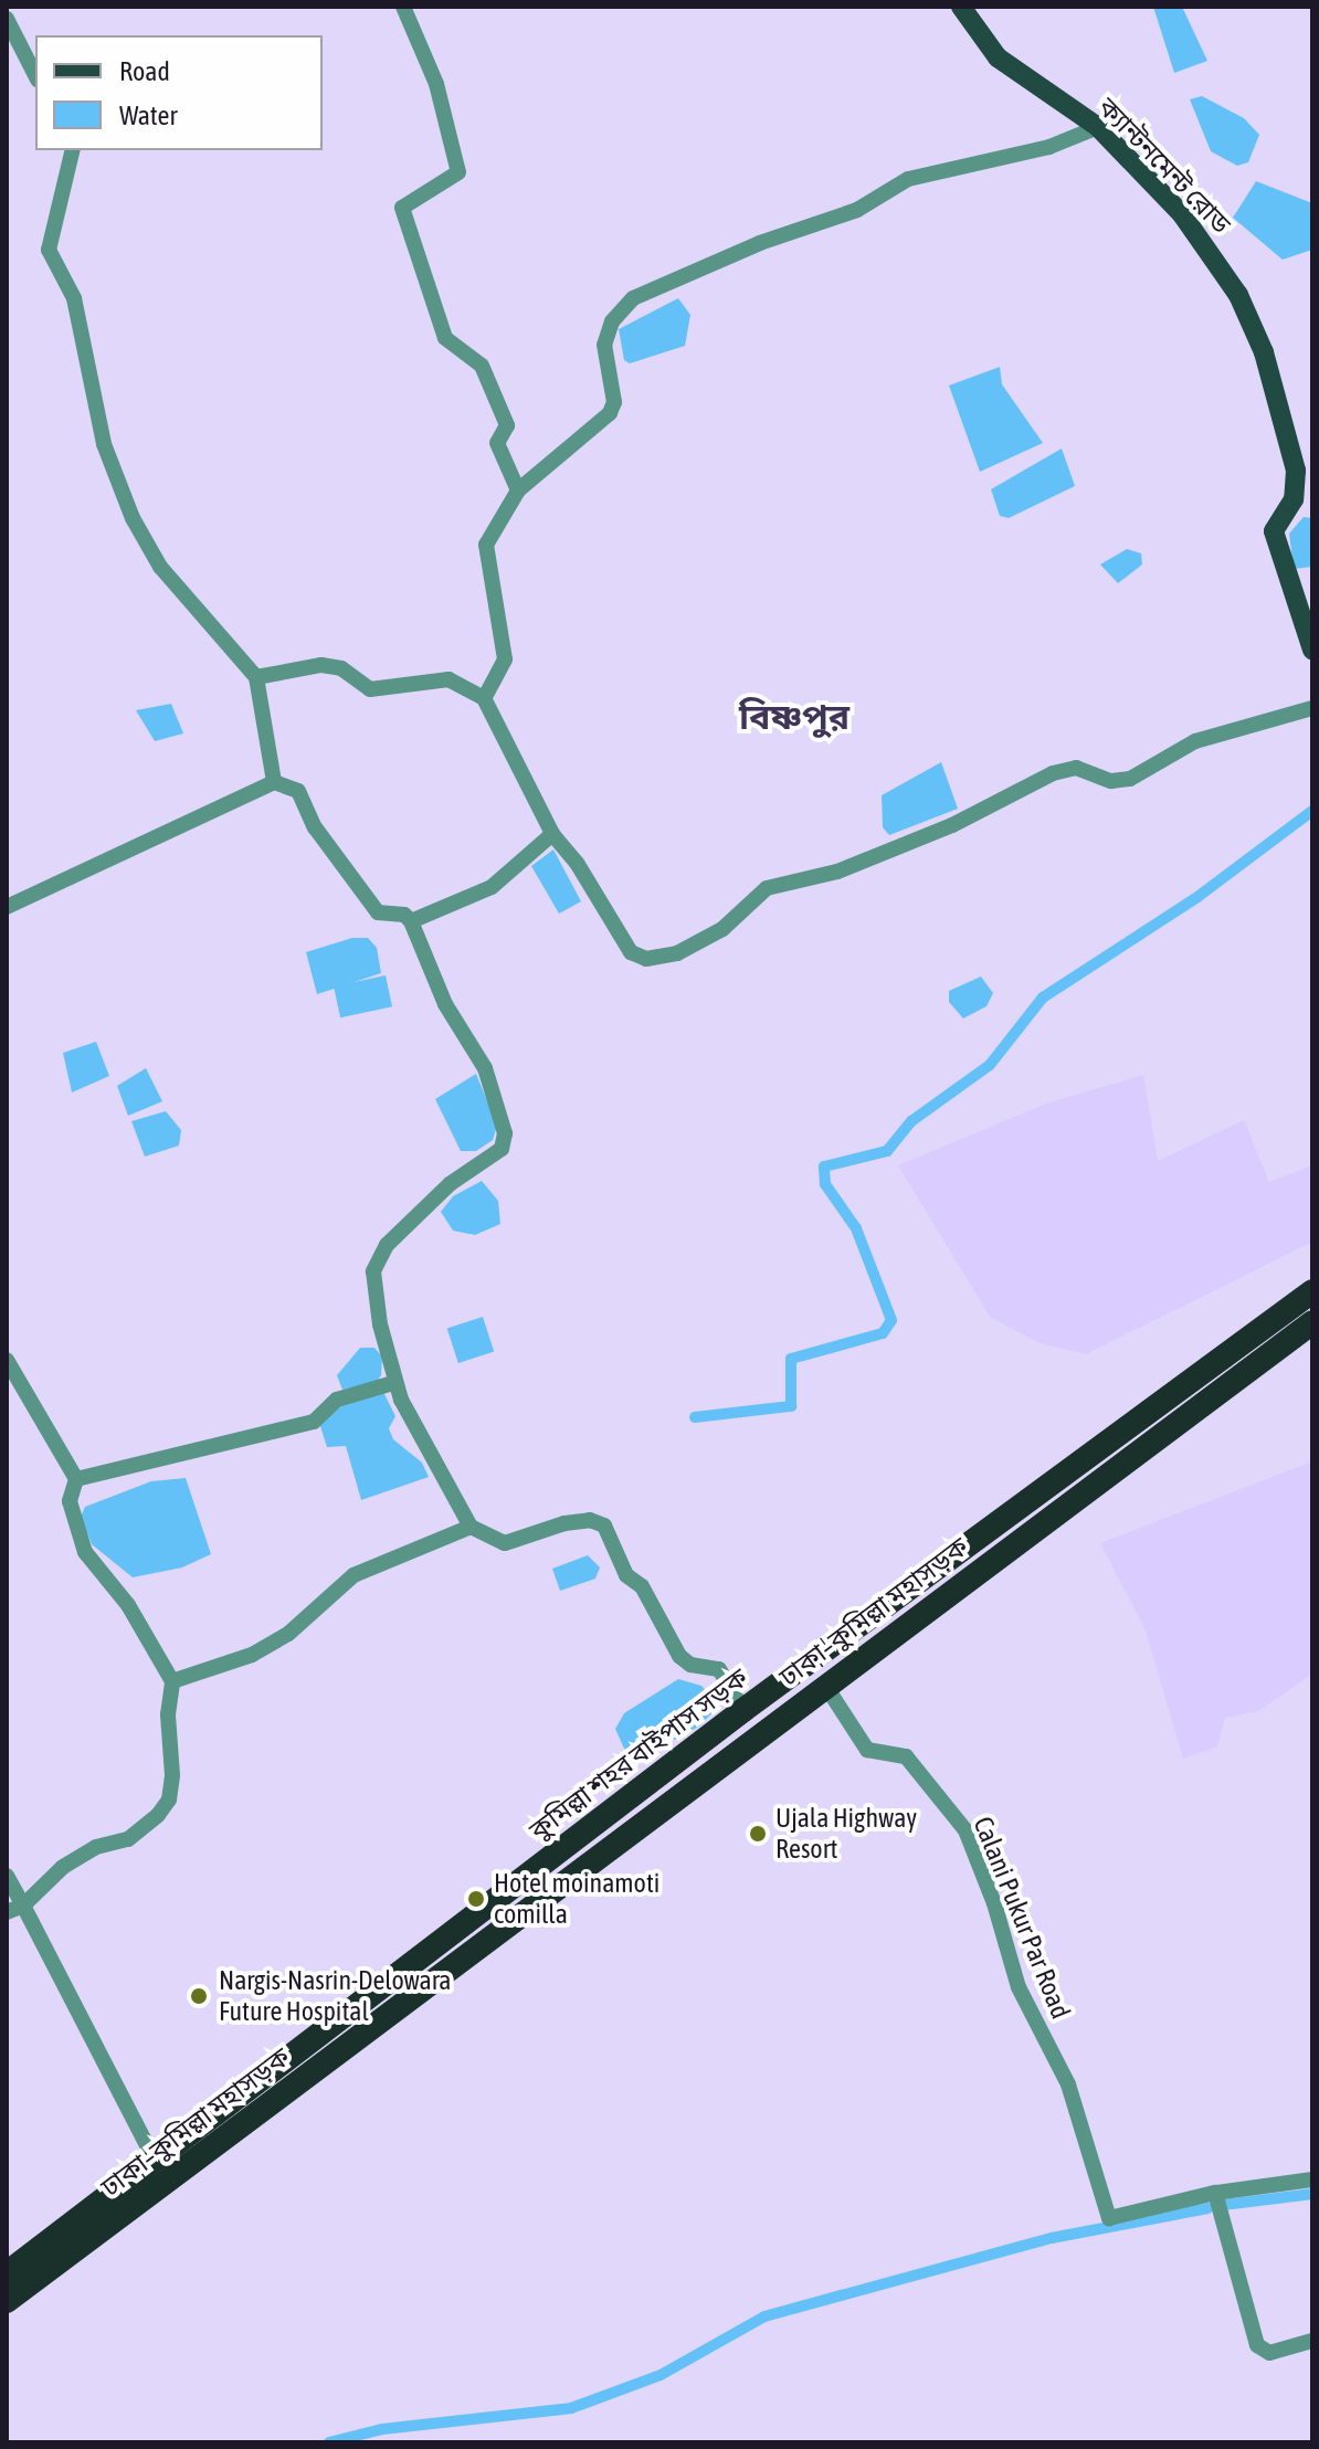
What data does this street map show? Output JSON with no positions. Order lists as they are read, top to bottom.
{
  "streets": {
    "highway": ["ঢাকা–কুমিল্লা মহাসড়ক", "কুমিল্লা শহর বাইপাস সড়ক"],
    "main road": ["ক্যান্টনমেন্ট রোড"],
    "street": ["Calani Pukur Par Road"]
  },
  "crossings": [
    ["ঢাকা–কুমিল্লা মহাসড়ক", "Calani Pukur Par Road"]
  ],
  "districts": ["বিষ্ণপুর"],
  "places": ["Ujala Highway Resort", "Hotel moinamoti comilla", "Nargis-Nasrin-Delowara Future Hospital"],
  "legend": ["Road", "Water"]
}
